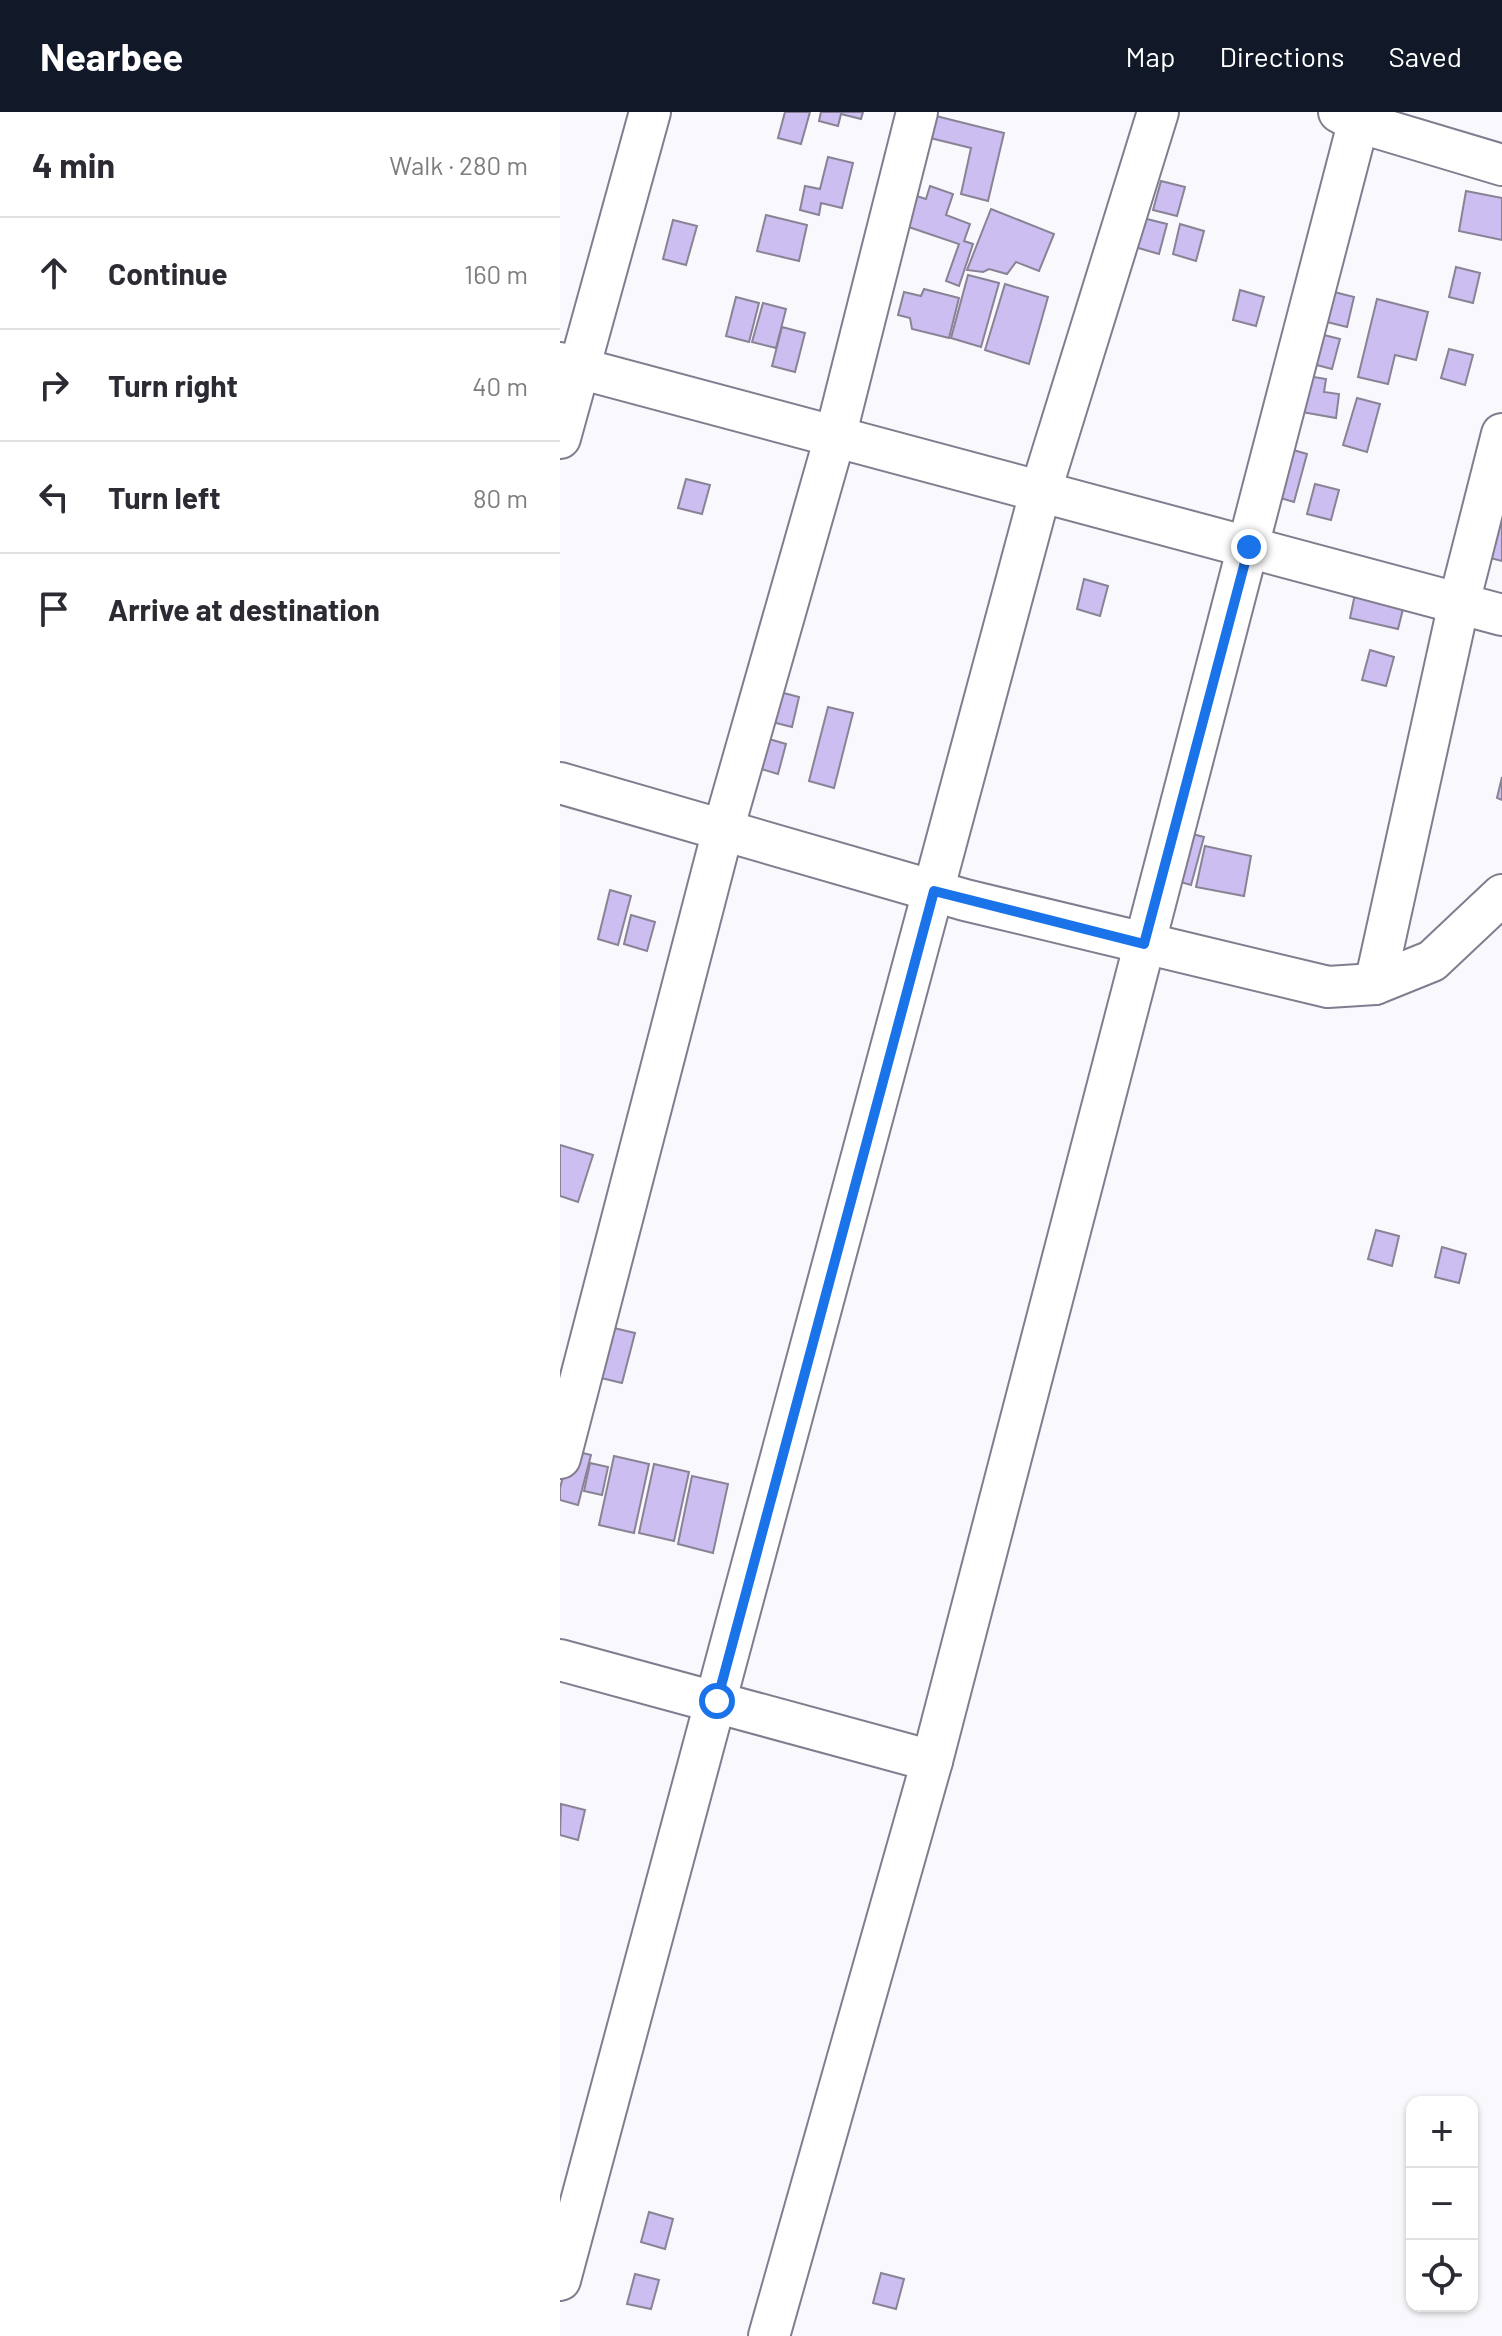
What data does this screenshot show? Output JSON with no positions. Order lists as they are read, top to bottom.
{
  "page": {
    "header": "Nearbee",
    "nav": ["Map", "Directions", "Saved"],
    "heading": ["4 min", "Walk · 280 m"],
    "list": [
      ["Continue", "160 m"],
      ["Turn right", "40 m"],
      ["Turn left", "80 m"],
      "Arrive at destination"
    ],
    "map_buttons": ["+", "−"]
  }
}
